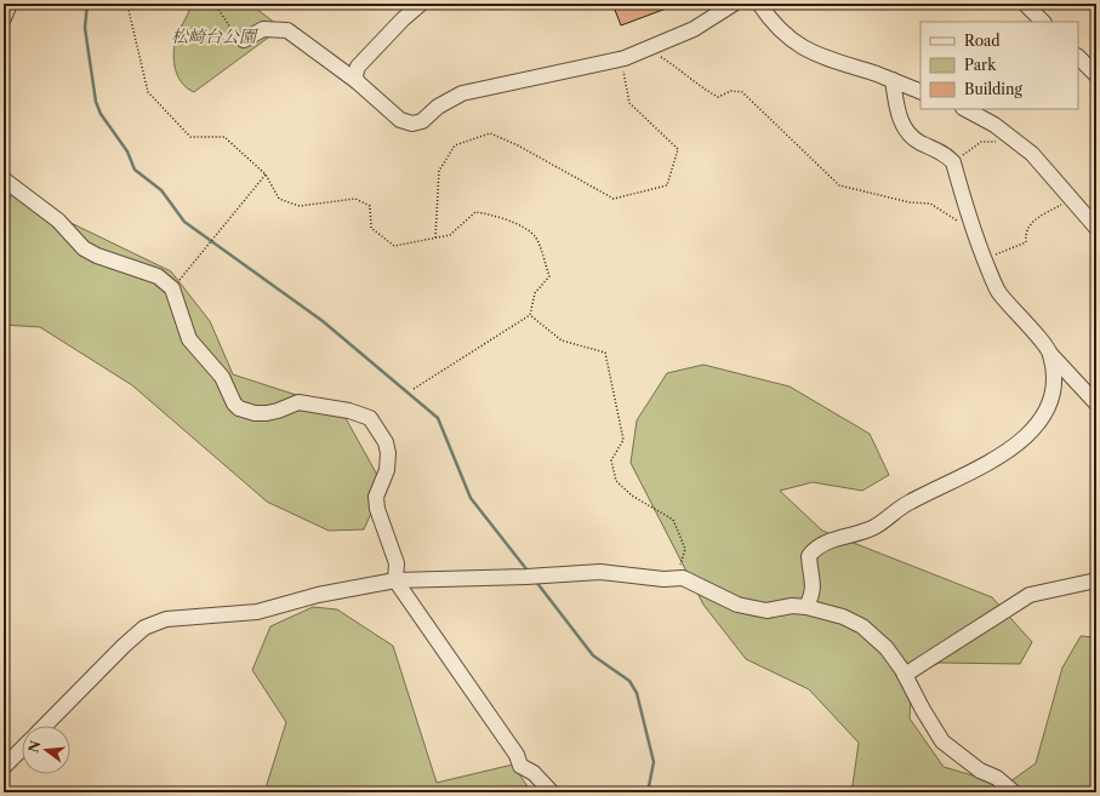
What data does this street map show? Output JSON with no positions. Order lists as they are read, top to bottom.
{
  "parks": ["松崎台公園"],
  "legend": ["Road", "Park", "Building"],
  "north": "left"
}
